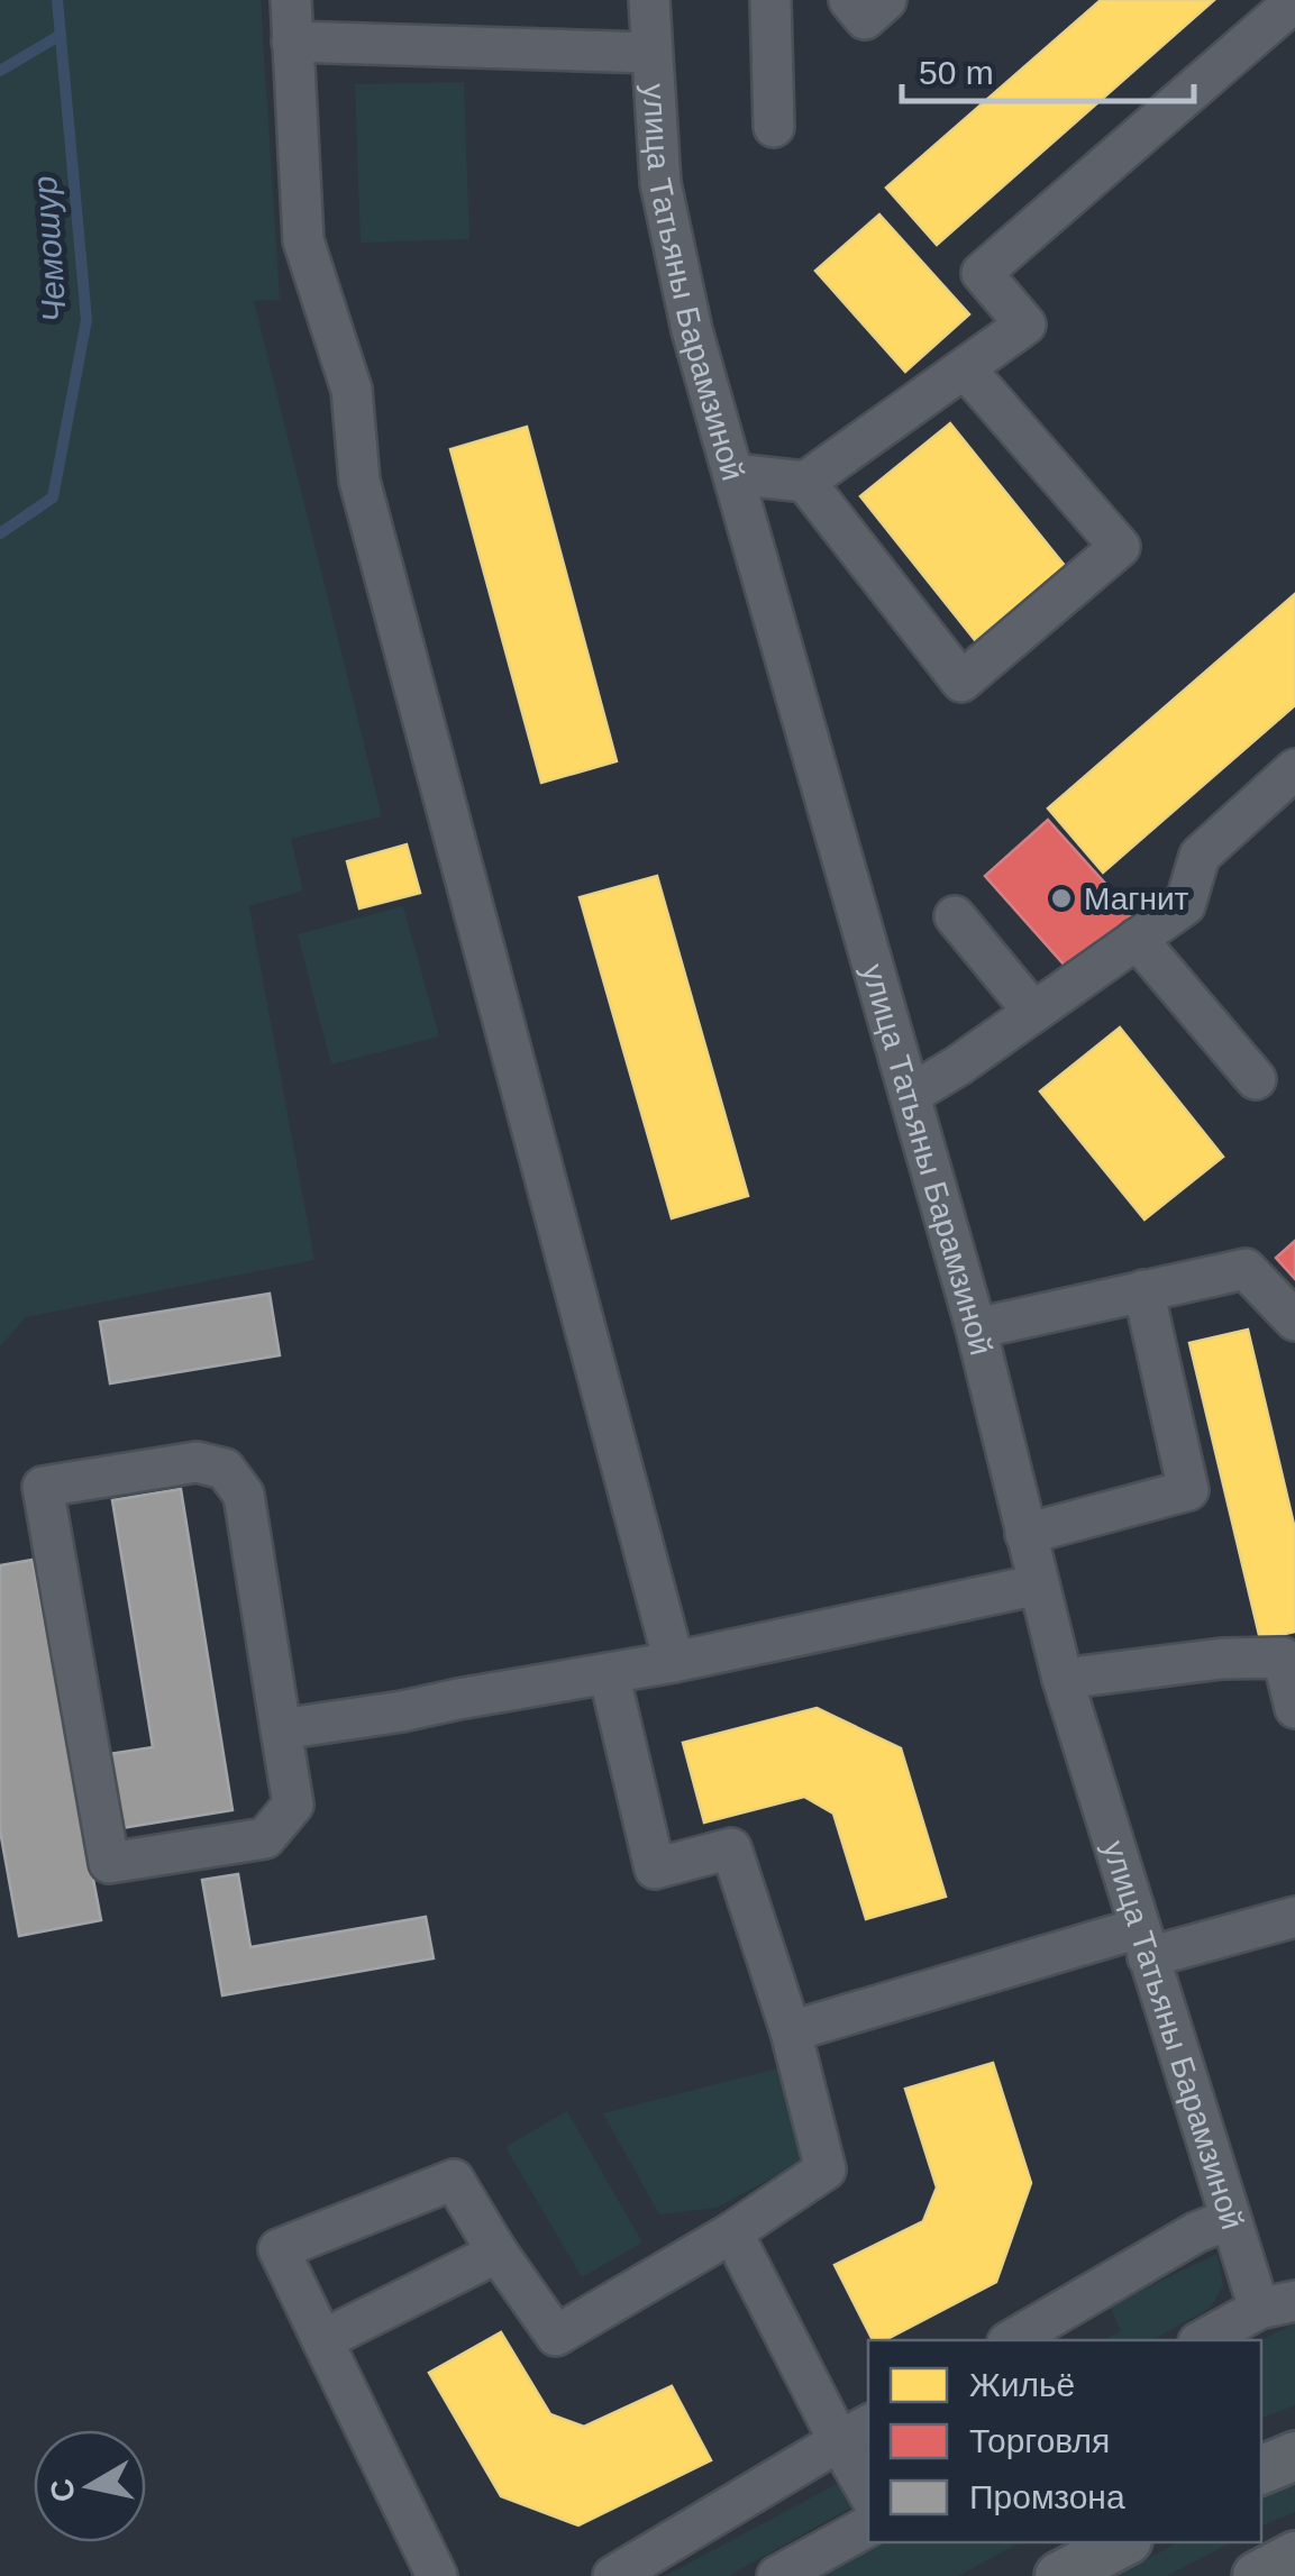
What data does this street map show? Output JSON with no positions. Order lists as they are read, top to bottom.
{
  "streets": {
    "street": ["улица Татьяны Барамзиной"]
  },
  "water": ["Чемошур"],
  "places": ["Магнит"],
  "legend": ["Жильё", "Торговля", "Промзона"],
  "scale_bar": "50 m",
  "north": "left"
}
